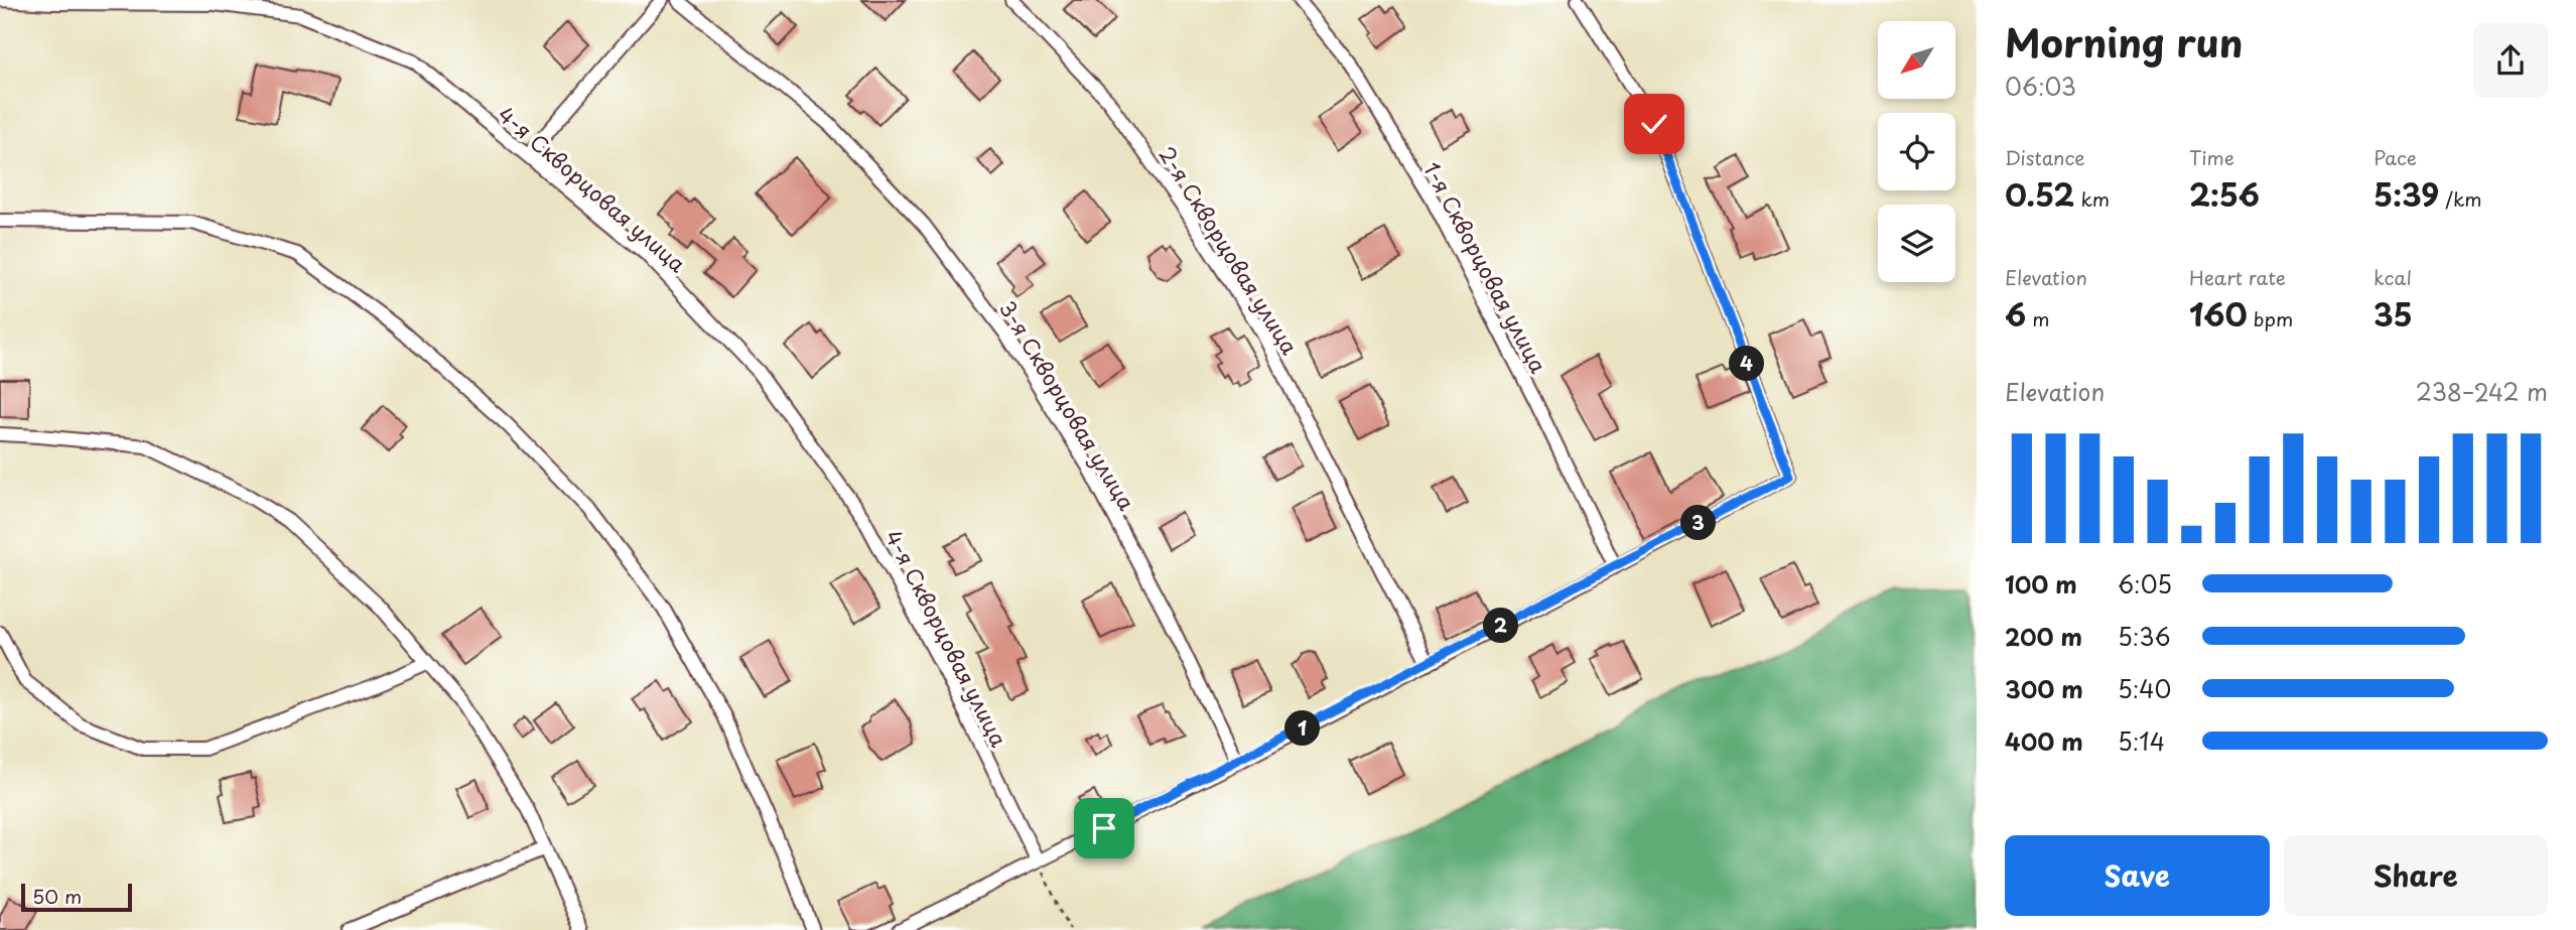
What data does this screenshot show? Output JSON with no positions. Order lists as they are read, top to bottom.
{
  "streets": {
    "street": [
      "4-я Скворцовая улица",
      "2-я Скворцовая улица",
      "1-я Скворцовая улица",
      "3-я Скворцовая улица"
    ]
  },
  "scale_bar": "50 m",
  "north": "bottom left",
  "page": {
    "heading": ["Morning run", "06:03"],
    "stats": [
      ["Distance", "0.52 km"],
      ["Time", "2:56"],
      ["Pace", "5:39 /km"],
      ["Elevation", "6 m"],
      ["Heart rate", "160 bpm"],
      ["kcal", "35"]
    ],
    "pins": [
      "4",
      "3",
      "2",
      "1"
    ],
    "chart": ["Elevation", "238–242 m"],
    "list": [
      {
        "name": "100 m",
        "note": "6:05"
      },
      {
        "name": "200 m",
        "note": "5:36"
      },
      {
        "name": "300 m",
        "note": "5:40"
      },
      {
        "name": "400 m",
        "note": "5:14"
      }
    ],
    "buttons": ["Save", "Share"],
    "scale": "50 m"
  }
}
